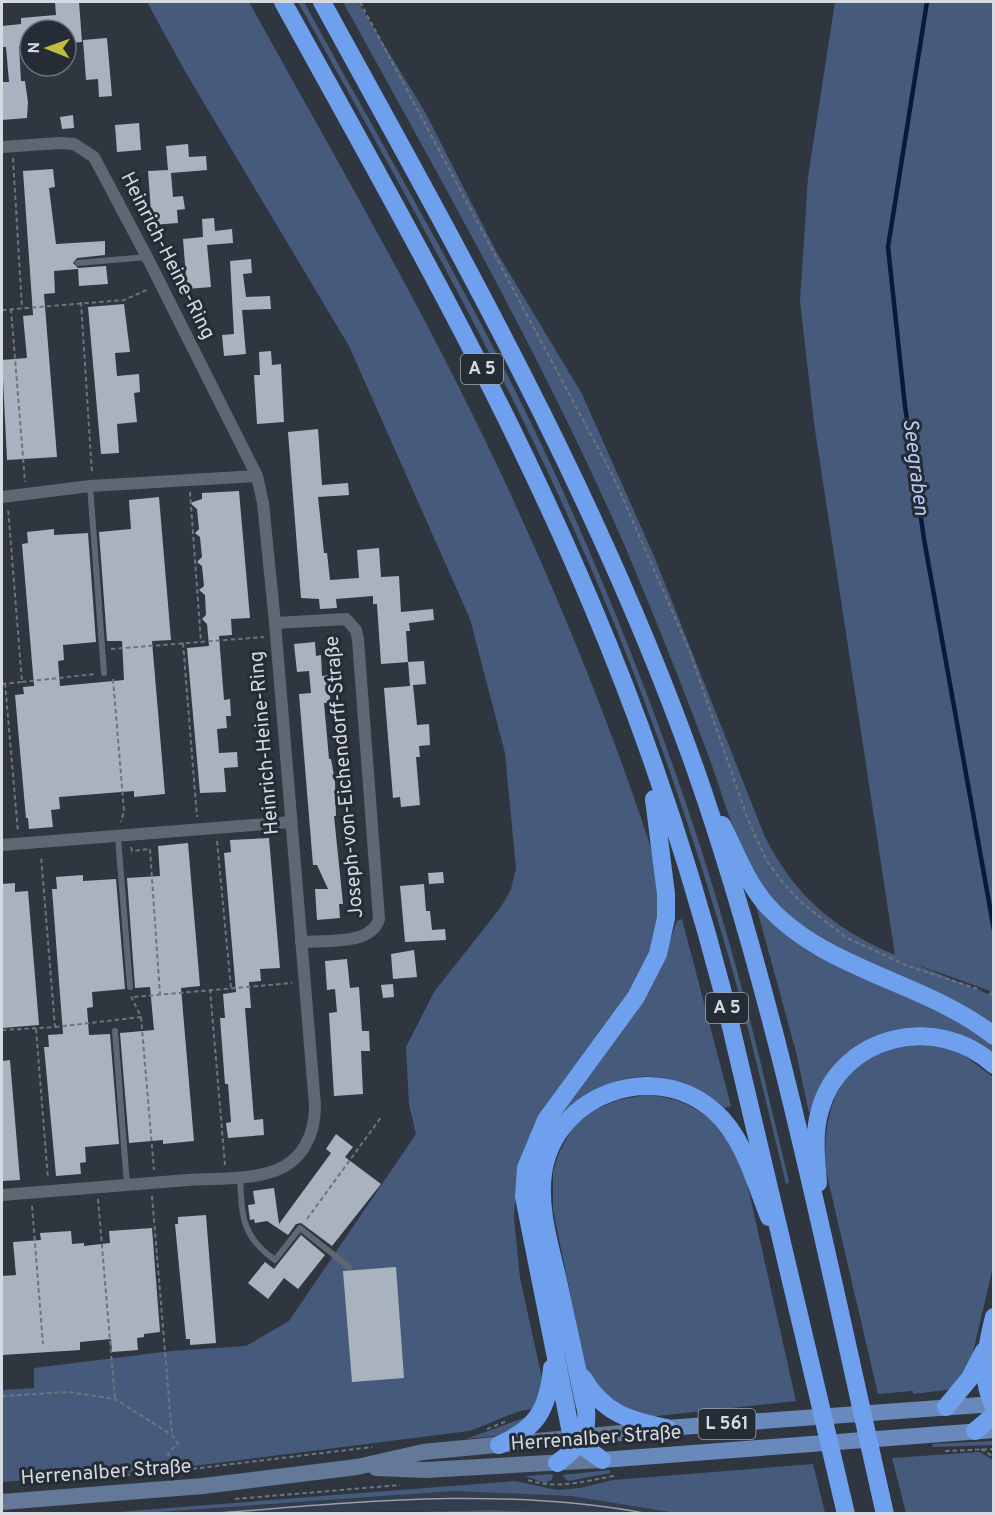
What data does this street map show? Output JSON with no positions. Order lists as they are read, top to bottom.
{
  "streets": {
    "highway": ["A 5"],
    "main road": ["L 561", "Herrenalber Straße"],
    "street": ["Heinrich-Heine-Ring", "Joseph-von-Eichendorff-Straße"]
  },
  "crossings": [
    ["Heinrich-Heine-Ring", "Joseph-von-Eichendorff-Straße"],
    ["L 561", "Herrenalber Straße"]
  ],
  "water": ["Seegraben"],
  "north": "left"
}
